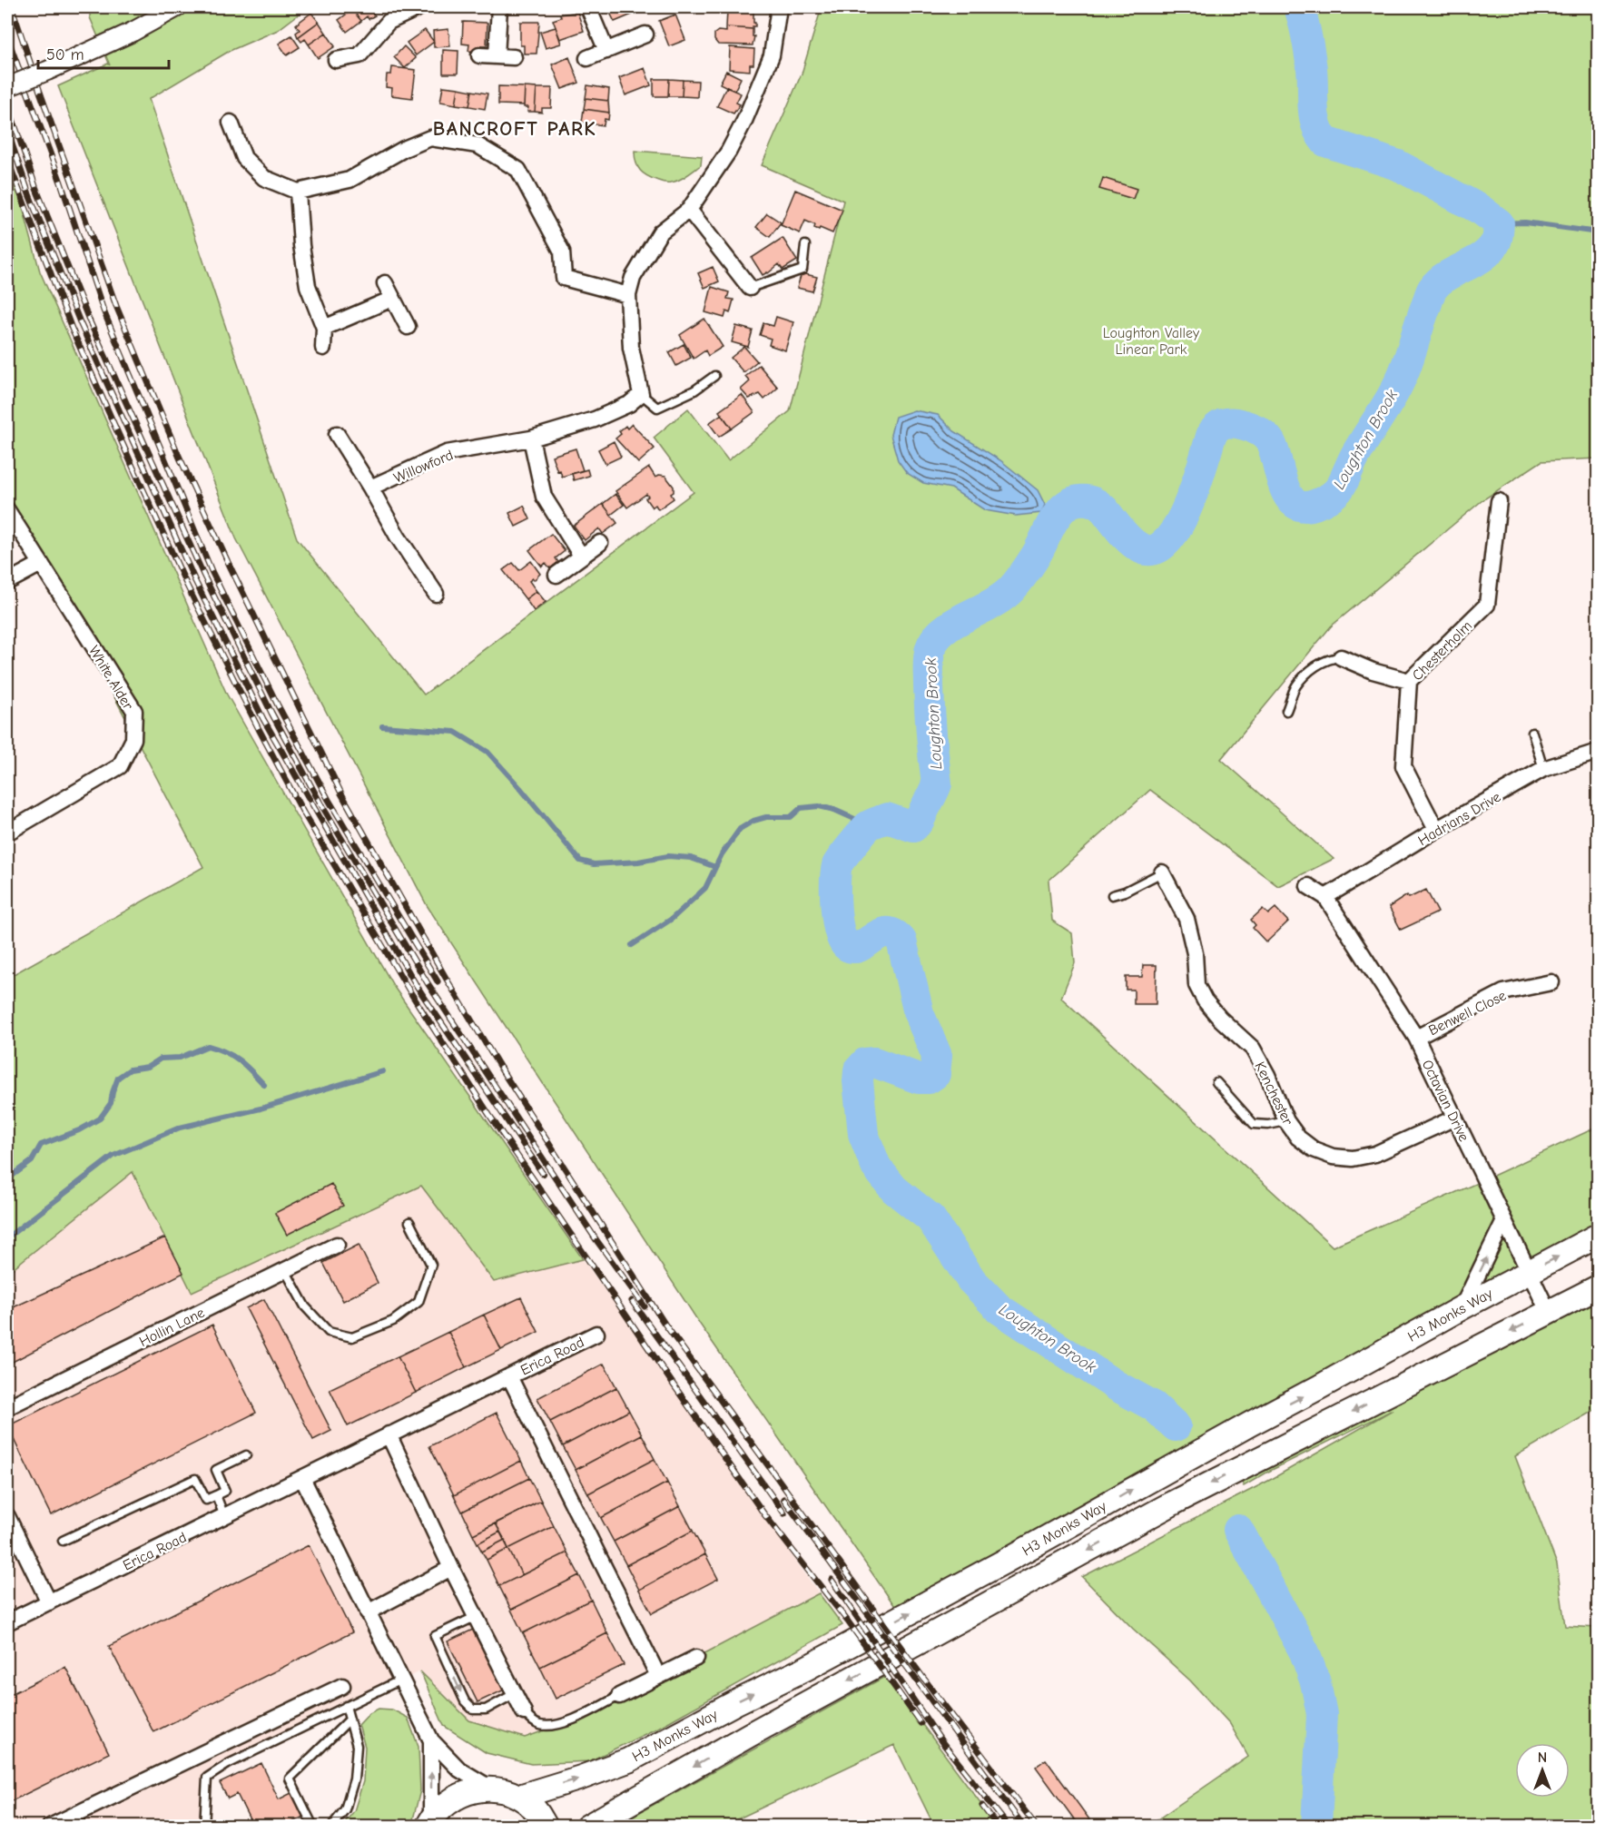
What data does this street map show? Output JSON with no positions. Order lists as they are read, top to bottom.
{
  "streets": {
    "main road": ["H3 Monks Way"],
    "street": [
      "Willowford",
      "Chesterholm",
      "White Alder",
      "Hadrians Drive",
      "Benwell Close",
      "Kenchester",
      "Octavian Drive",
      "Hollin Lane",
      "Erica Road"
    ]
  },
  "crossings": [
    ["Chesterholm", "Hadrians Drive"],
    ["Hadrians Drive", "Octavian Drive"],
    ["Benwell Close", "Octavian Drive"],
    ["Kenchester", "Octavian Drive"],
    ["Octavian Drive", "H3 Monks Way"]
  ],
  "districts": ["BANCROFT PARK"],
  "water": ["Loughton Brook"],
  "parks": ["Loughton Valley Linear Park"],
  "scale_bar": "50 m",
  "north": "top"
}
